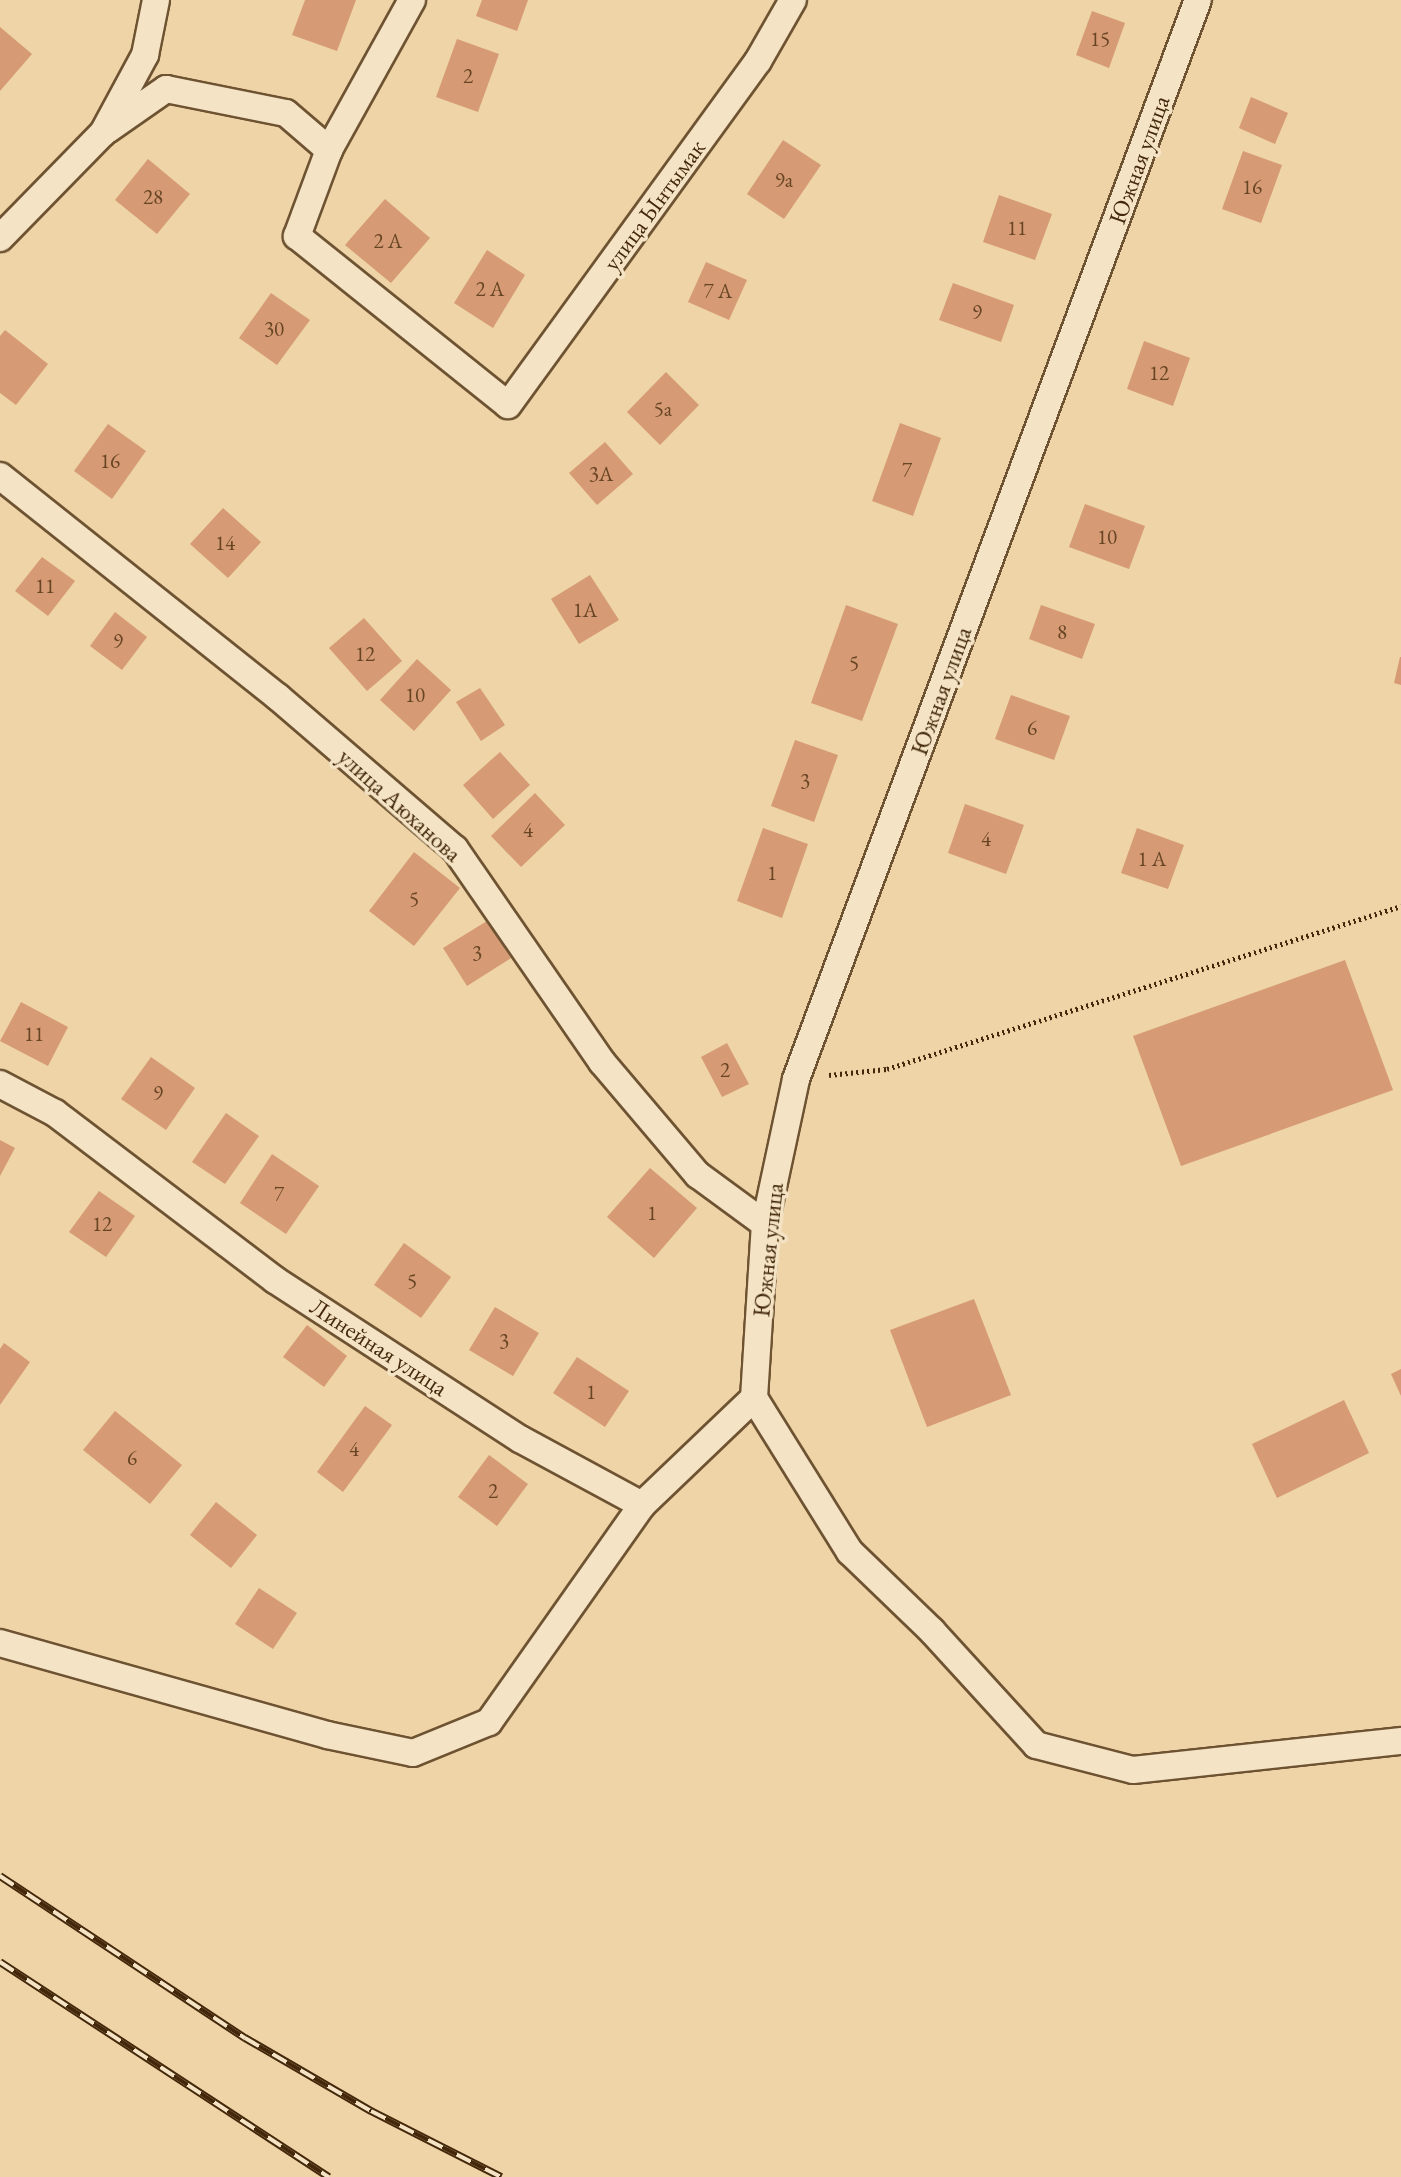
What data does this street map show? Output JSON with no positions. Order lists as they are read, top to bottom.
{
  "streets": {
    "street": [
      "Южная улица",
      "улица Ынтымак",
      "улица Аюханова",
      "Линейная улица"
    ]
  },
  "crossings": [
    ["Южная улица", "улица Аюханова"]
  ],
  "house_numbers": [
    "15",
    "2",
    "9а",
    "16",
    "28",
    "11",
    "2 А",
    "2 А",
    "7 А",
    "9",
    "30",
    "12",
    "5а",
    "16",
    "7",
    "3А",
    "10",
    "14",
    "11",
    "1А",
    "8",
    "9",
    "12",
    "5",
    "10",
    "6",
    "3",
    "4",
    "4",
    "1 А",
    "1",
    "5",
    "3",
    "11",
    "2",
    "9",
    "7",
    "1",
    "12",
    "5",
    "3",
    "1",
    "4",
    "6",
    "2"
  ]
}
